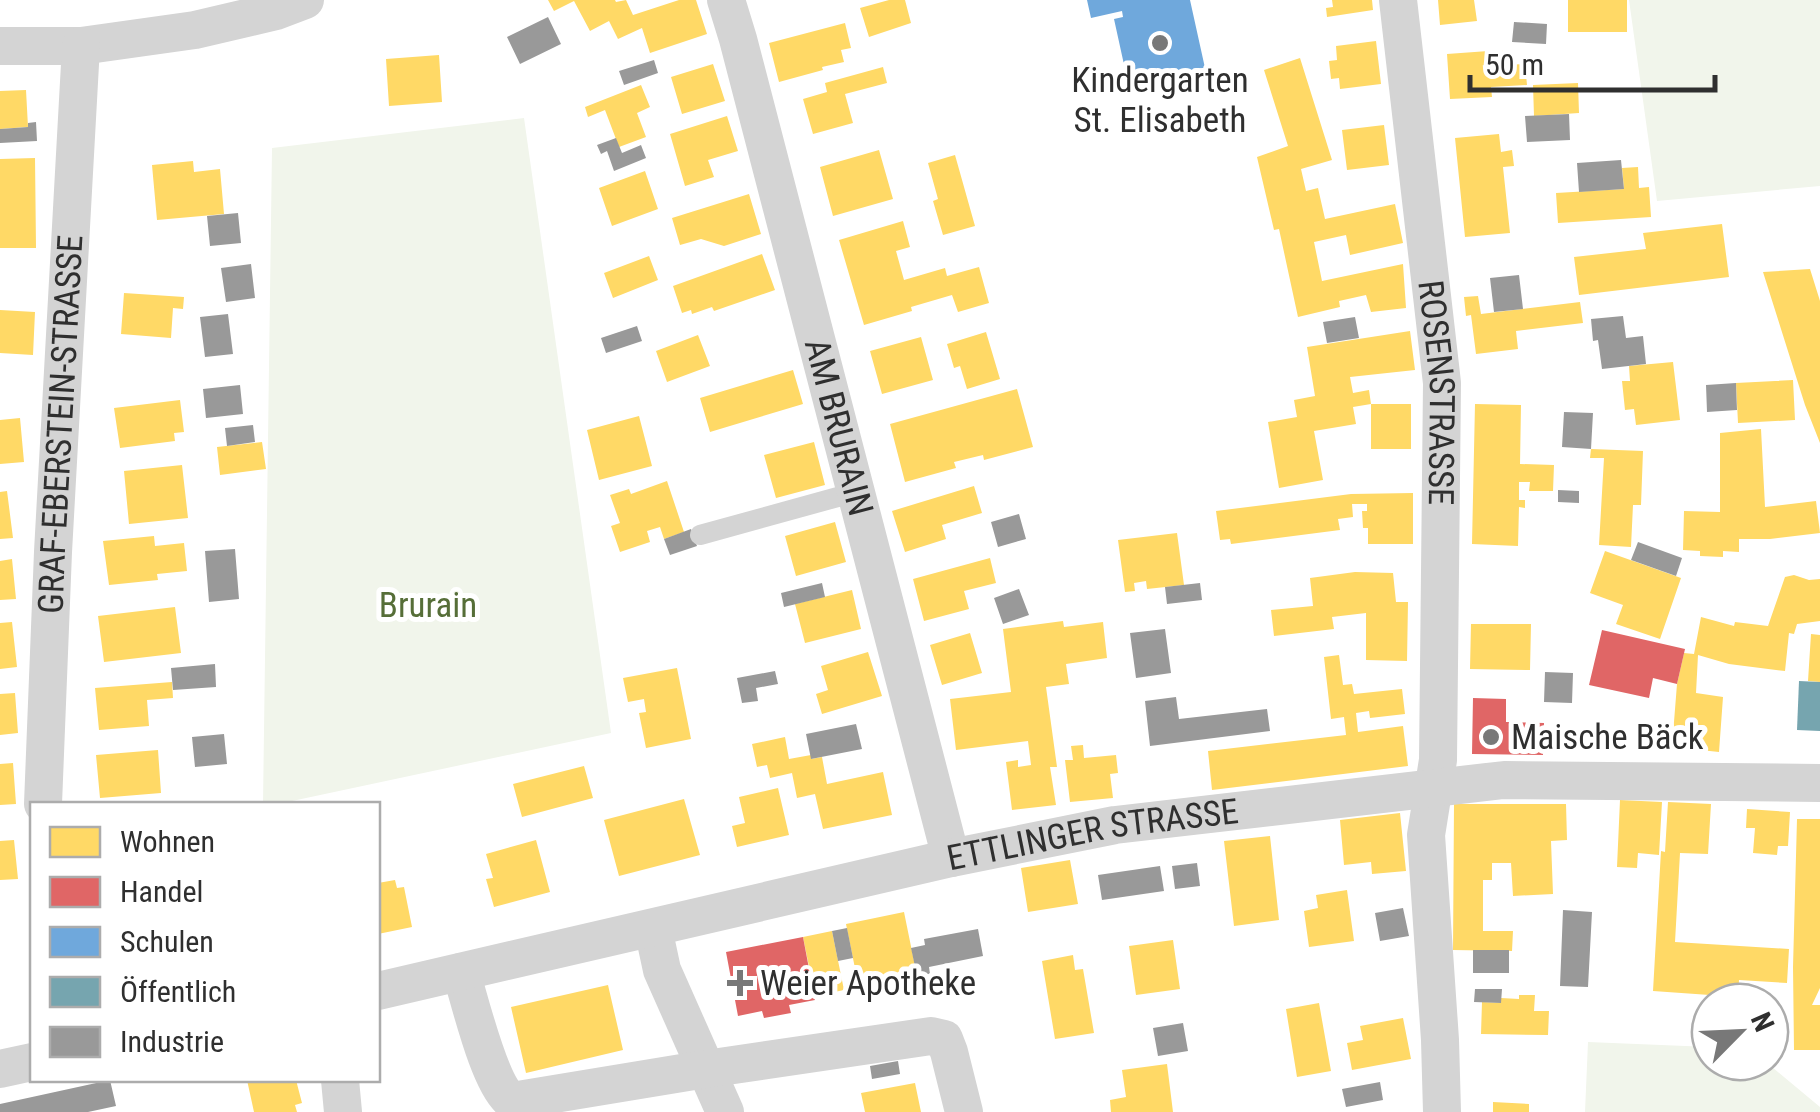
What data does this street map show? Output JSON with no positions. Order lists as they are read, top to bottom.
{
  "streets": {
    "street": [
      "ROSENSTRASSE",
      "GRAF-EBERSTEIN-STRASSE",
      "AM BRURAIN",
      "ETTLINGER STRASSE"
    ]
  },
  "crossings": [
    ["ROSENSTRASSE", "ETTLINGER STRASSE"],
    ["AM BRURAIN", "ETTLINGER STRASSE"]
  ],
  "parks": ["Brurain"],
  "places": {
    "other": ["Kindergarten St. Elisabeth", "Maische Bäck"],
    "health": ["Weier Apotheke"]
  },
  "legend": [
    "Wohnen",
    "Handel",
    "Schulen",
    "Öffentlich",
    "Industrie"
  ],
  "scale_bar": "50 m",
  "north": "top right"
}
